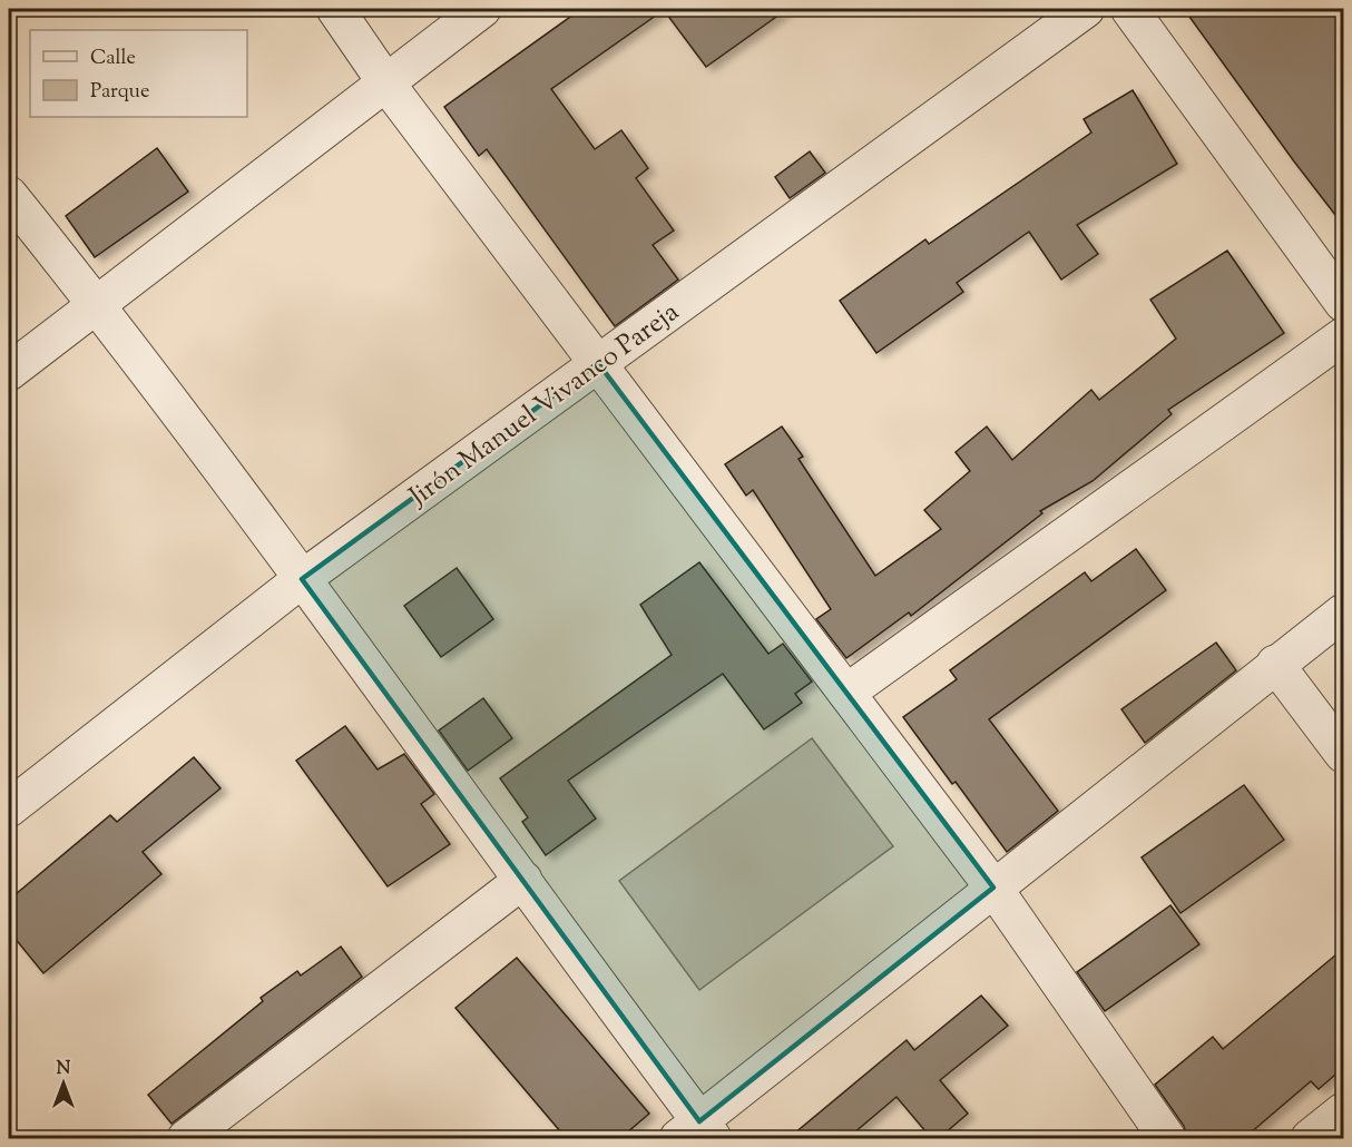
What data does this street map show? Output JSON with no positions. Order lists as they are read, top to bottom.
{
  "streets": {
    "street": ["Jirón Manuel Vivanco Pareja"]
  },
  "legend": ["Calle", "Parque"],
  "north": "top"
}
